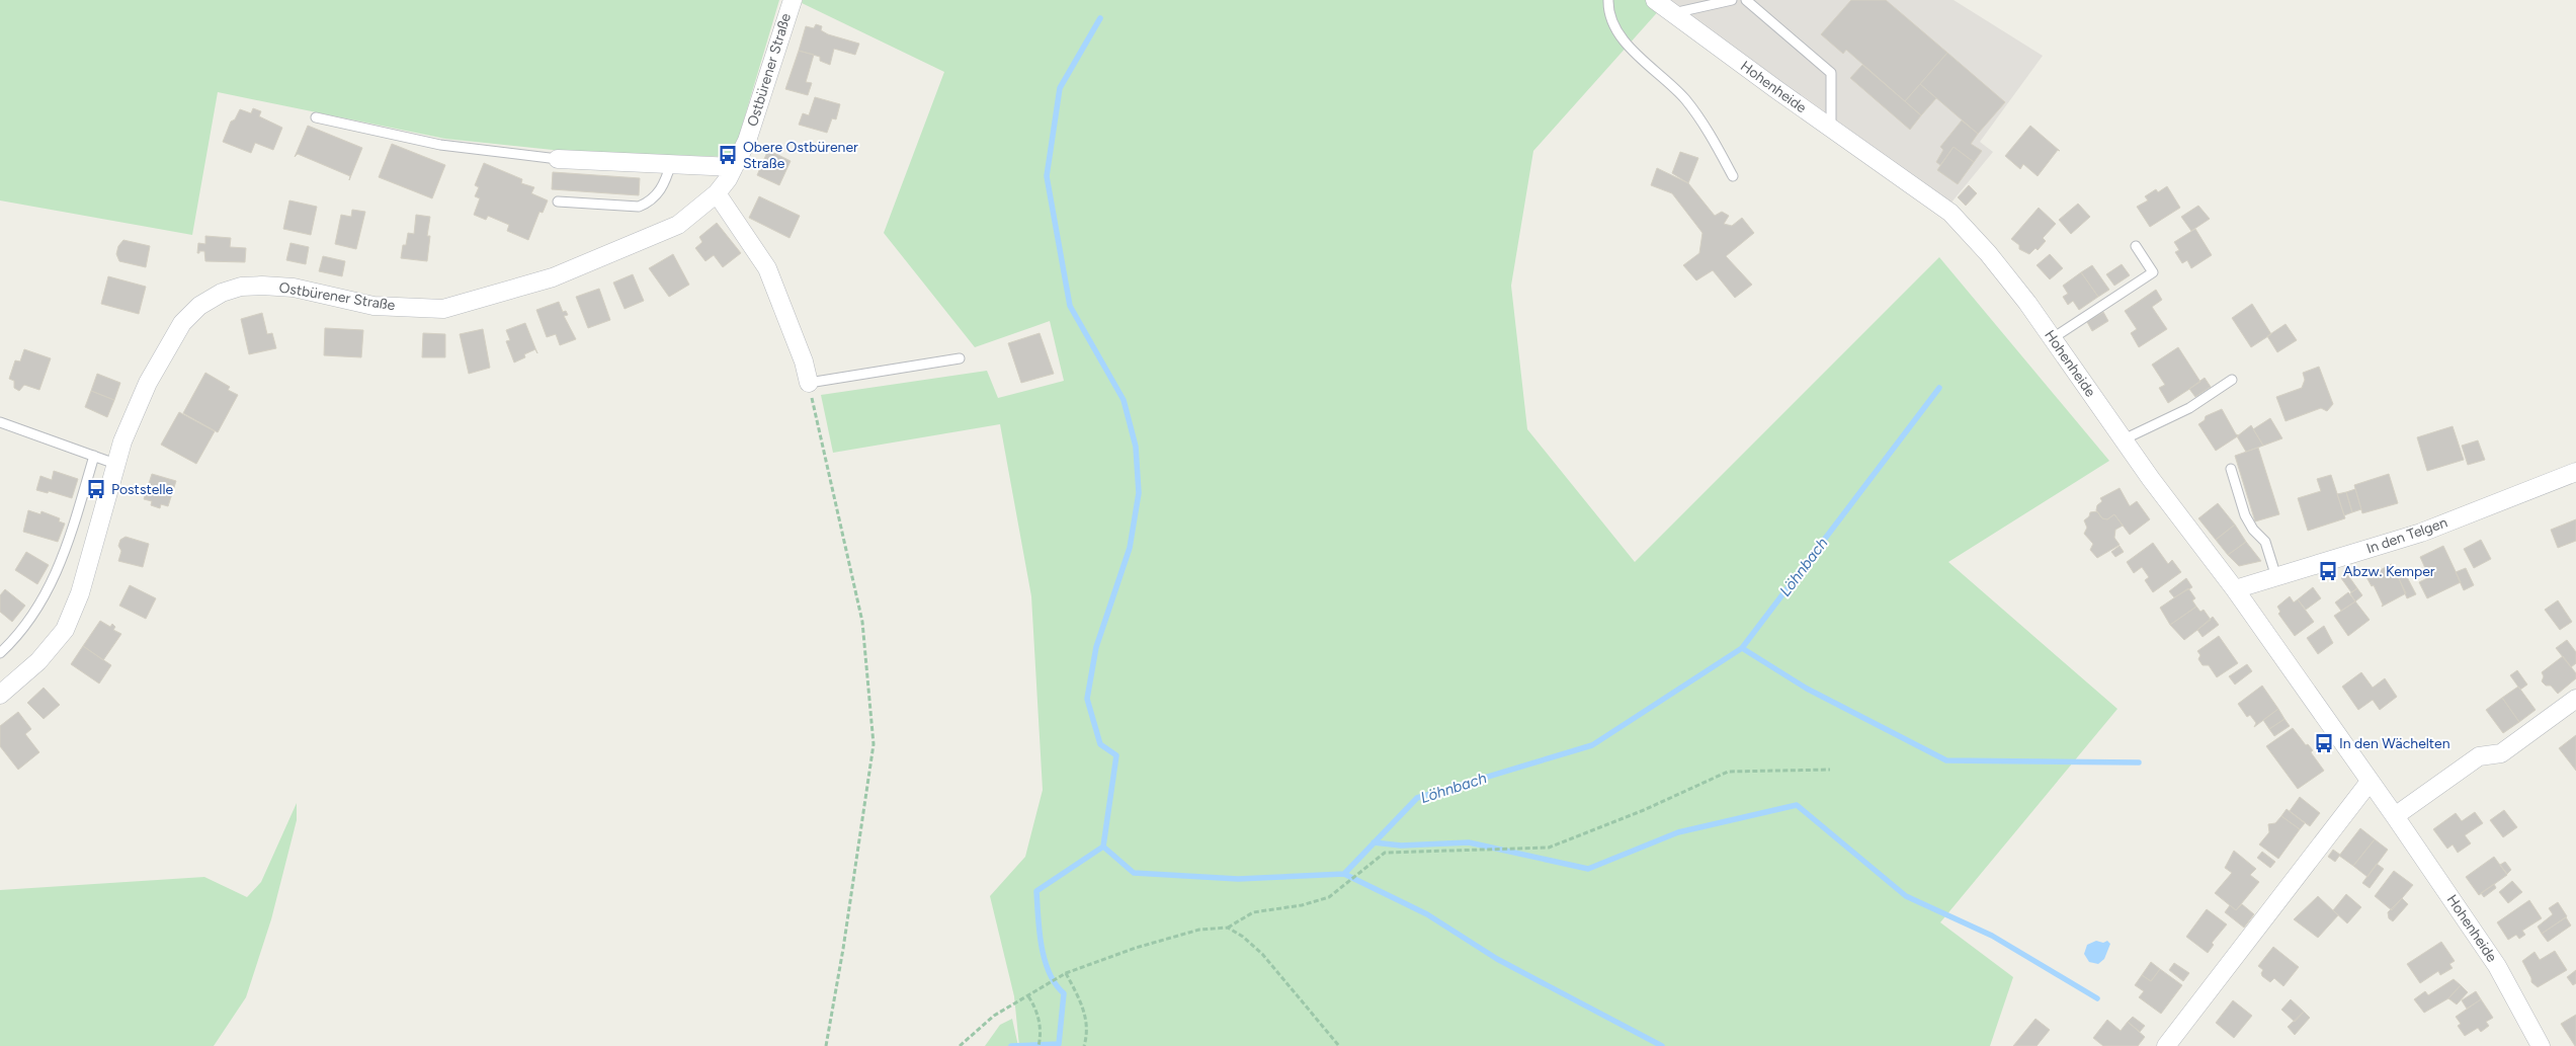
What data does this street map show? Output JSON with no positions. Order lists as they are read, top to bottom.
{
  "streets": {
    "street": ["Ostbürener Straße", "Hohenheide", "In den Telgen"]
  },
  "crossings": [
    ["Hohenheide", "In den Telgen"]
  ],
  "water": ["Löhnbach"],
  "places": {
    "bus stop": [
      "Obere Ostbürener Straße",
      "Poststelle",
      "Abzw. Kemper",
      "In den Wächelten"
    ]
  }
}
